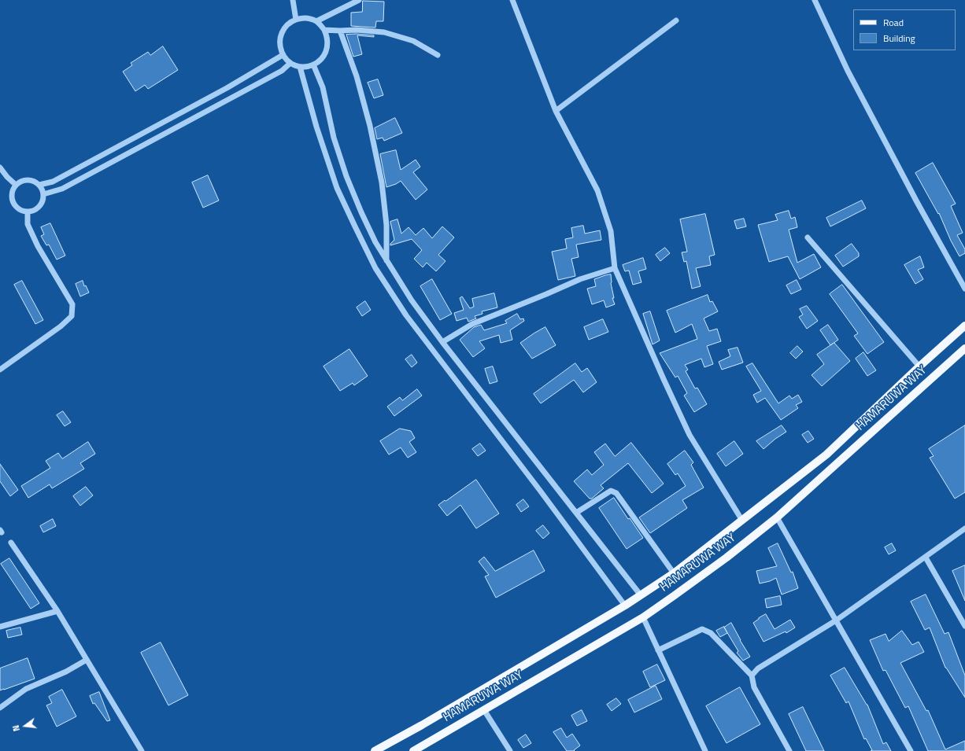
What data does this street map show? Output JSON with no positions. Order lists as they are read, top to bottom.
{
  "streets": {
    "main road": ["HAMARUWA WAY"]
  },
  "legend": ["Road", "Building"],
  "north": "left"
}
